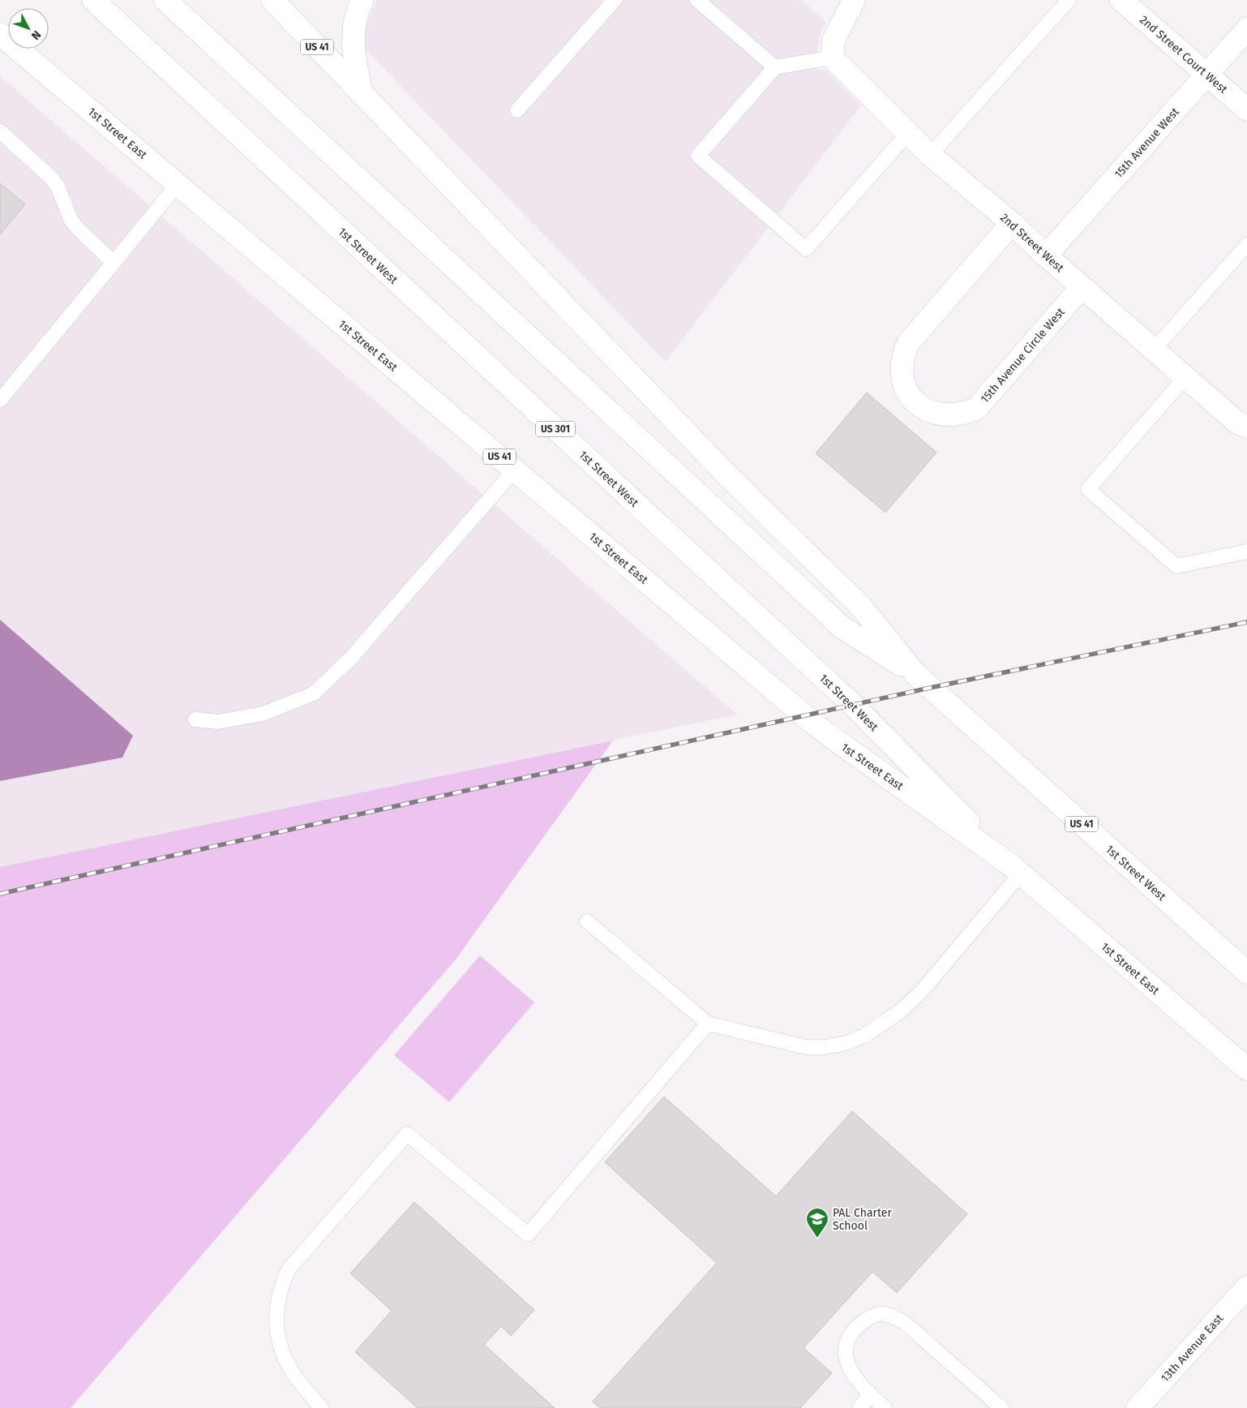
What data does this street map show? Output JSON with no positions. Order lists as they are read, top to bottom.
{
  "streets": {
    "main road": [
      "US 41",
      "2nd Street Court West",
      "1st Street East",
      "15th Avenue West",
      "2nd Street West",
      "1st Street West",
      "15th Avenue Circle West",
      "US 301",
      "13th Avenue East"
    ]
  },
  "crossings": [
    ["2nd Street Court West", "15th Avenue West"],
    ["1st Street East", "1st Street West"],
    ["15th Avenue West", "2nd Street West"],
    ["2nd Street West", "15th Avenue Circle West"]
  ],
  "places": {
    "school or university": ["PAL Charter School"]
  },
  "north": "bottom right"
}
